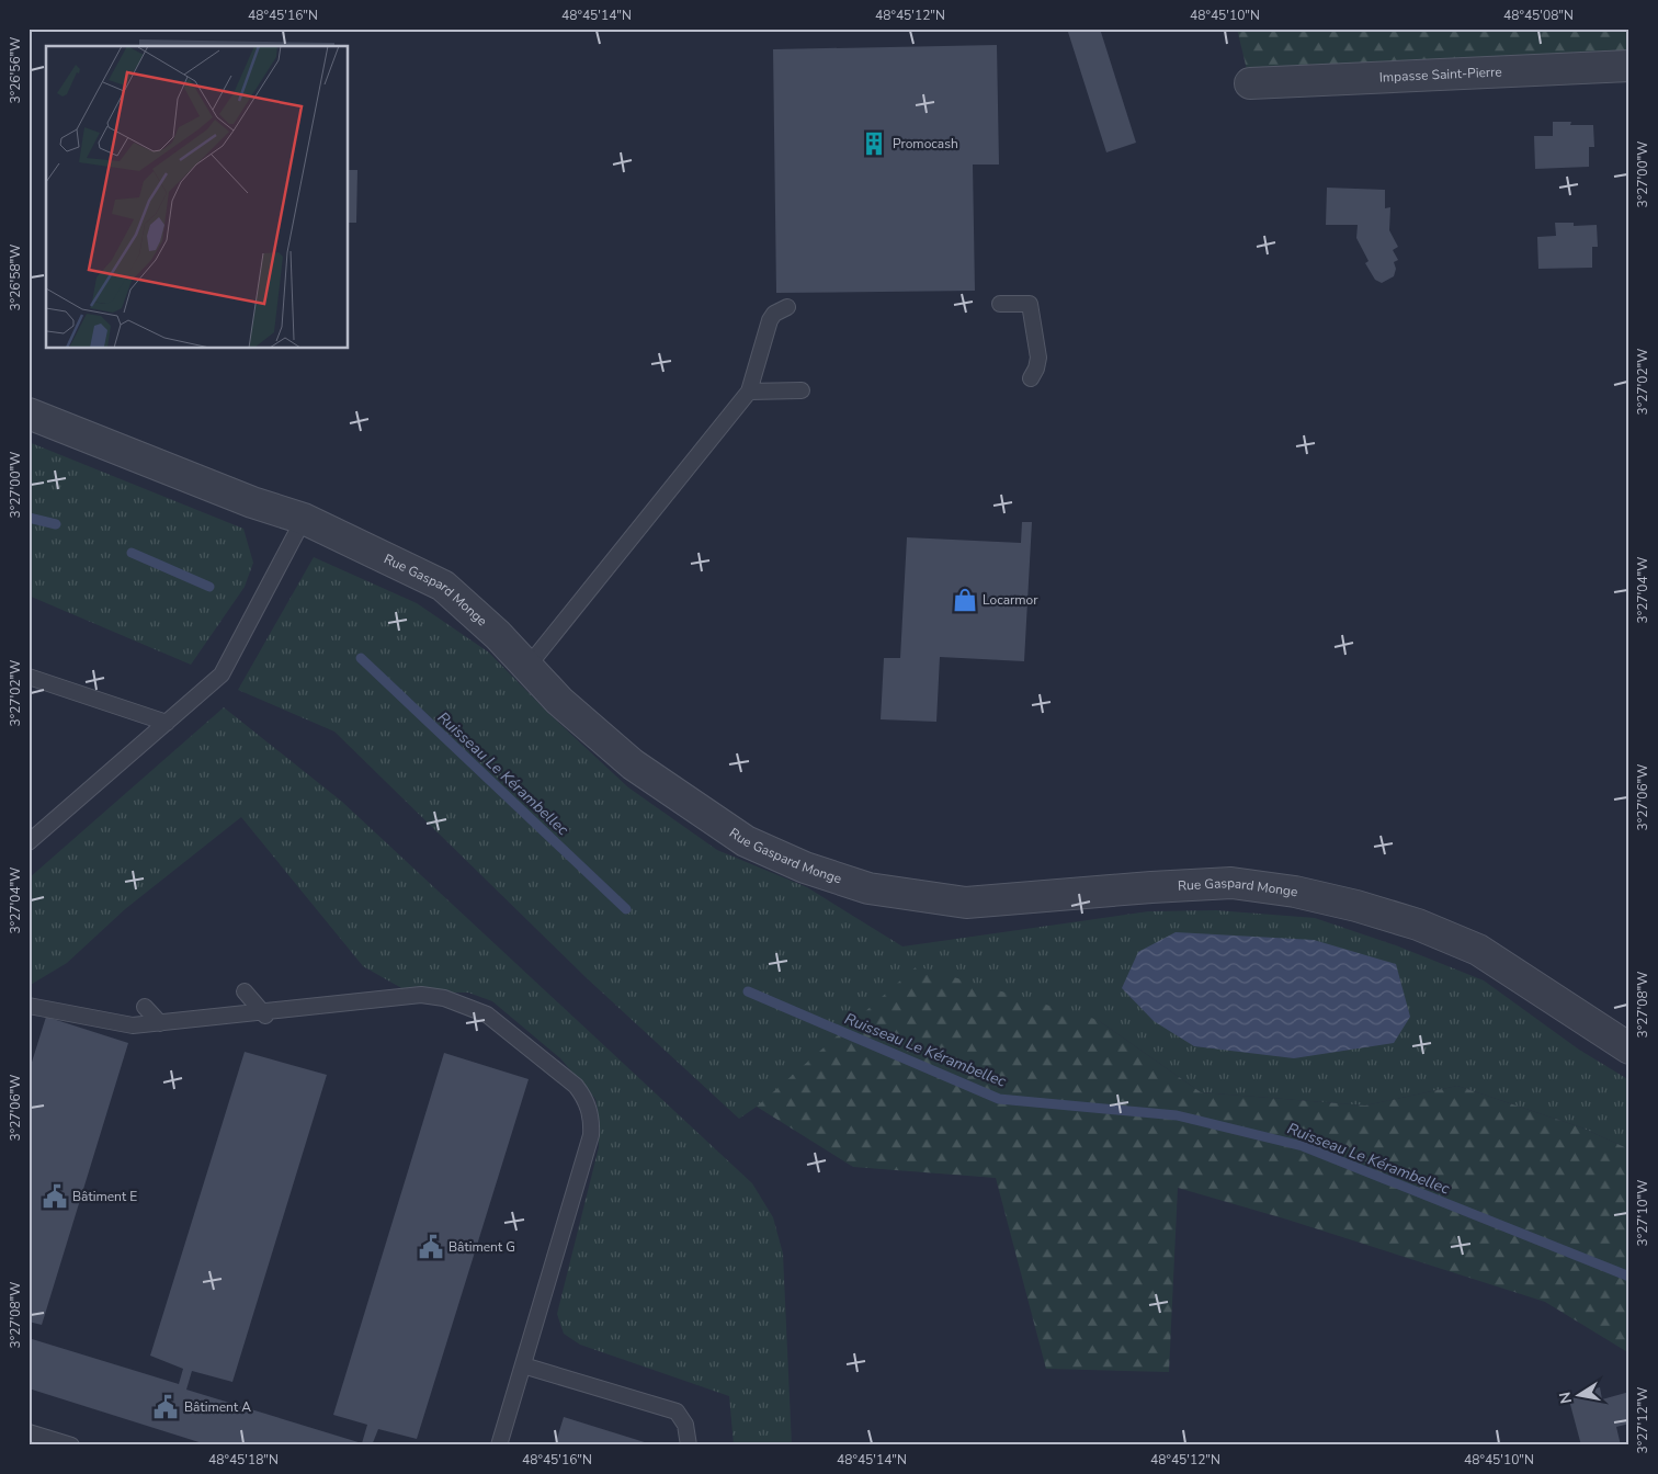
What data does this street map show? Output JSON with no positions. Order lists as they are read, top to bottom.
{
  "streets": {
    "street": ["Impasse Saint-Pierre", "Rue Gaspard Monge"]
  },
  "water": ["Ruisseau Le Kérambellec"],
  "places": {
    "building": ["Promocash"],
    "shop": ["Locarmor"],
    "public building": ["Bâtiment E", "Bâtiment G", "Bâtiment A"]
  },
  "north": "left",
  "coordinates": [
    "48°45'16\"N",
    "48°45'14\"N",
    "48°45'12\"N",
    "48°45'10\"N",
    "48°45'08\"N",
    "3°26'56\"W",
    "3°27'00\"W",
    "3°26'58\"W",
    "3°27'02\"W",
    "3°27'04\"W",
    "3°27'06\"W",
    "3°27'08\"W",
    "3°27'10\"W",
    "3°27'12\"W",
    "48°45'18\"N"
  ]
}
